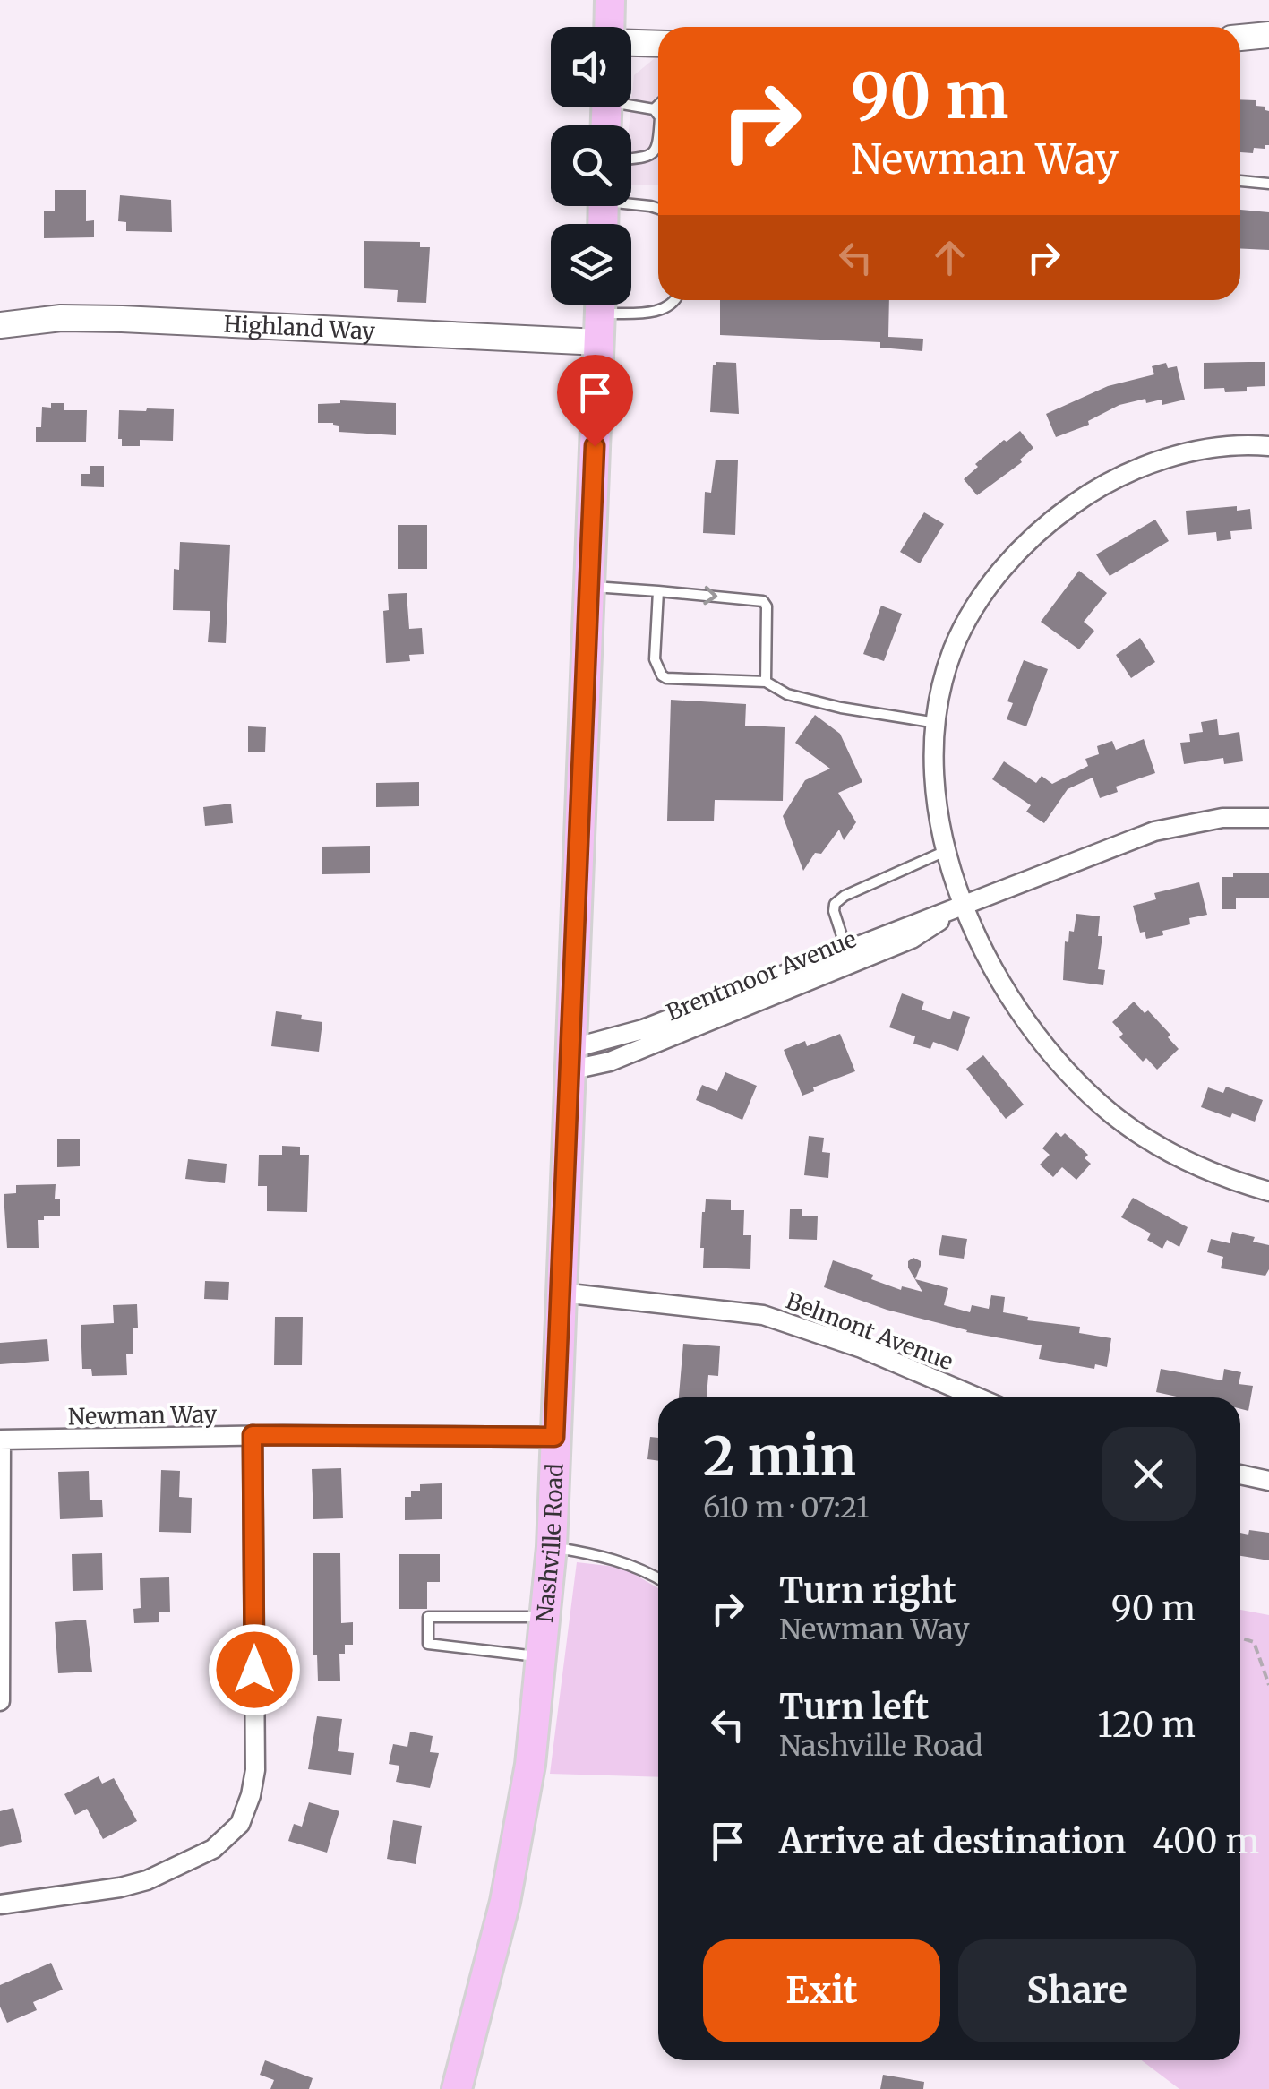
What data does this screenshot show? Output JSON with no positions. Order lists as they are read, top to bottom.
{
  "streets": {
    "main road": ["Nashville Road"],
    "street": [
      "Highland Way",
      "Brentmoor Avenue",
      "Belmont Avenue",
      "Newman Way"
    ]
  },
  "crossings": [
    ["Highland Way", "Nashville Road"],
    ["Brentmoor Avenue", "Nashville Road"],
    ["Belmont Avenue", "Nashville Road"],
    ["Newman Way", "Nashville Road"]
  ],
  "page": {
    "turn": ["90 m", "Newman Way"],
    "heading": ["2 min", "610 m · 07:21"],
    "list": [
      {
        "name": "Turn right",
        "note": "Newman Way",
        "value": "90 m"
      },
      {
        "name": "Turn left",
        "note": "Nashville Road",
        "value": "120 m"
      },
      {
        "name": "Arrive at destination",
        "value": "400 m"
      }
    ],
    "buttons": ["Exit", "Share"]
  }
}
